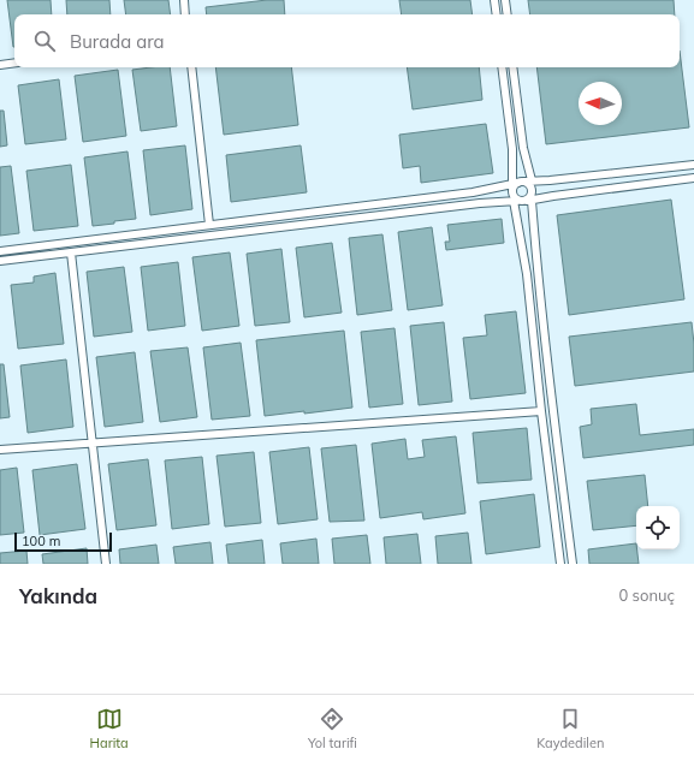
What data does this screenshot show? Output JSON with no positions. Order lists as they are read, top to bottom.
{
  "scale_bar": "100 m",
  "north": "left",
  "page": {
    "search": "Burada ara",
    "scale": "100 m",
    "heading": ["Yakında", "0 sonuç"],
    "nav": ["Harita", "Yol tarifi", "Kaydedilen"]
  }
}
